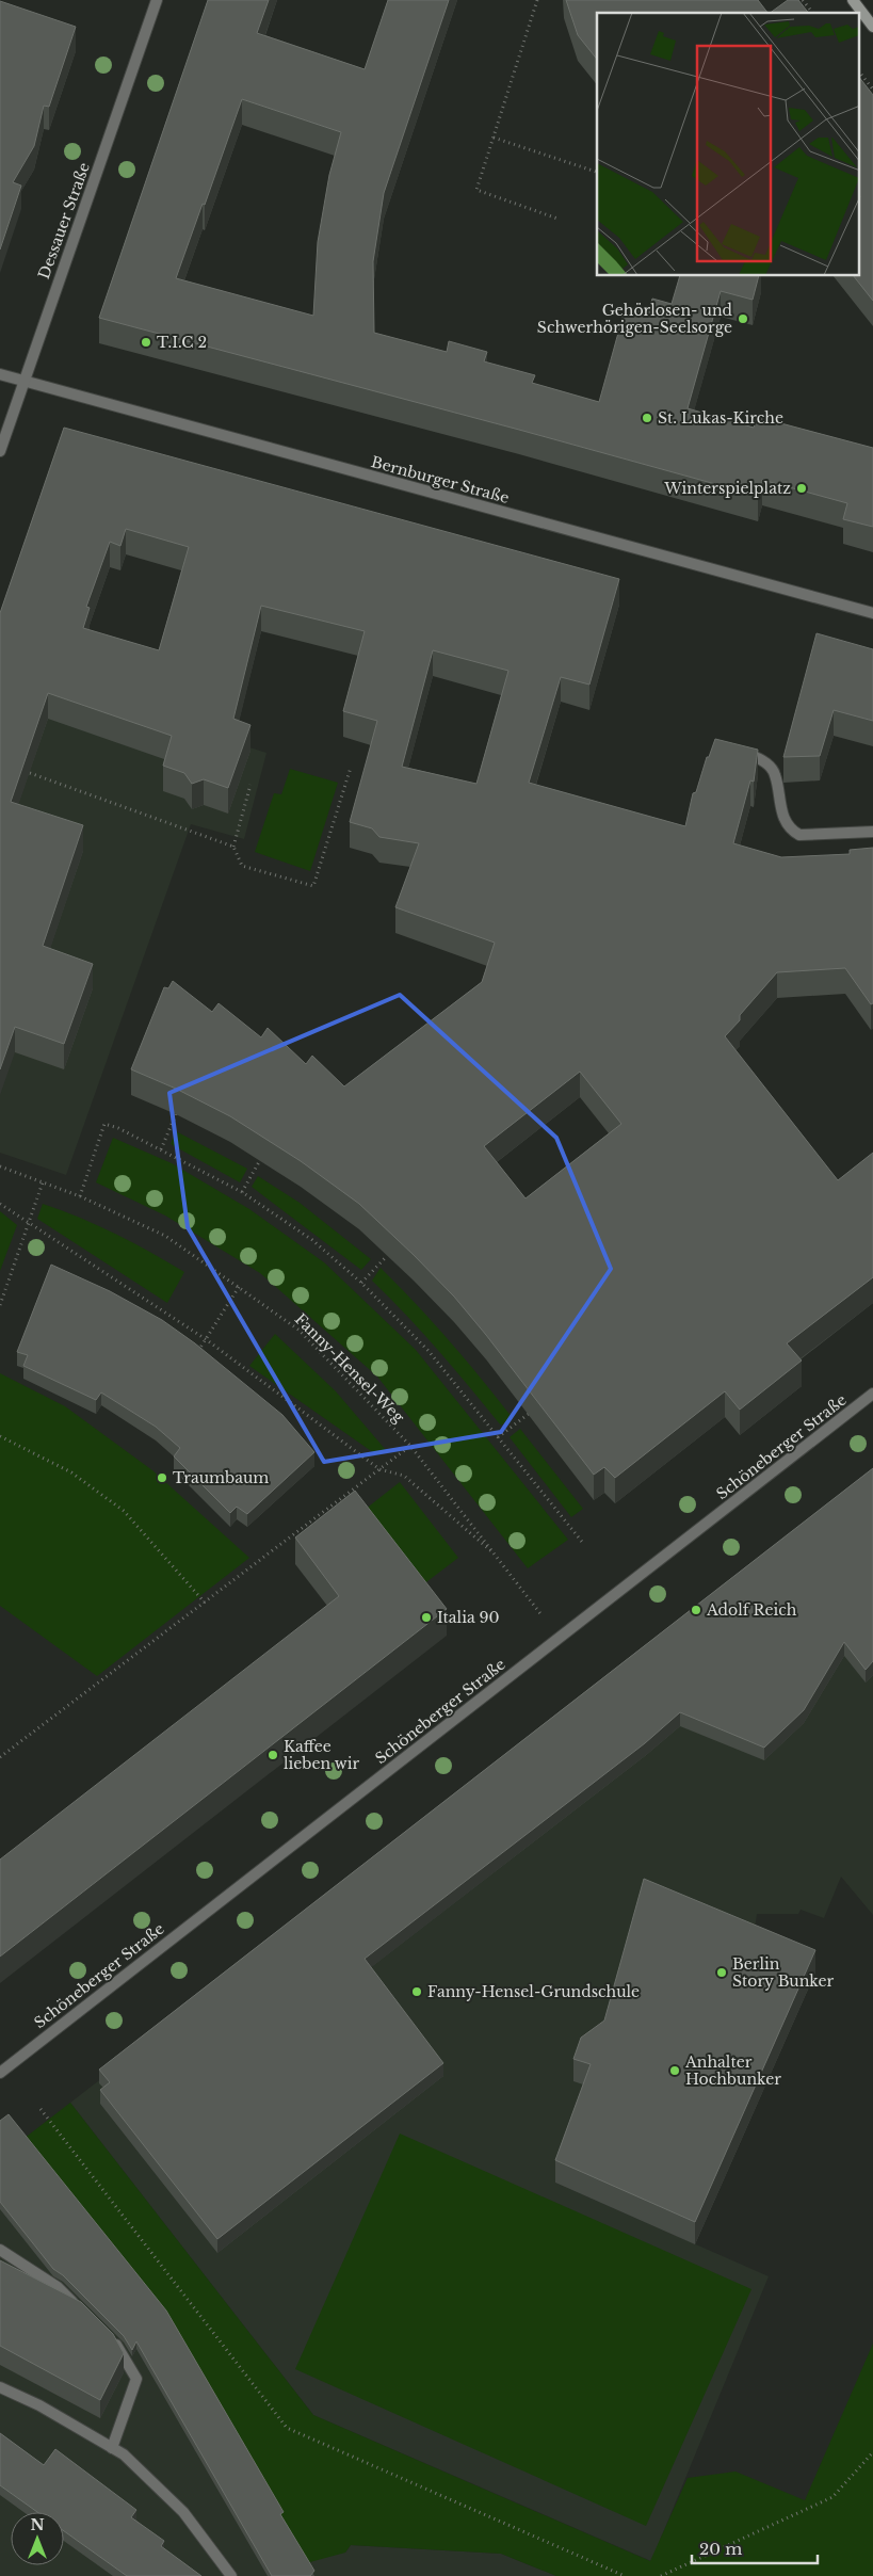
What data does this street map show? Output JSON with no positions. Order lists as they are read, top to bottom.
{
  "streets": {
    "street": ["Dessauer Straße", "Bernburger Straße", "Schöneberger Straße"],
    "path": ["Fanny-Hensel-Weg"]
  },
  "crossings": [
    ["Dessauer Straße", "Bernburger Straße"],
    ["Fanny-Hensel-Weg", "Schöneberger Straße"]
  ],
  "places": [
    "Gehörlosen- und Schwerhörigen-Seelsorge",
    "T.I.C 2",
    "St. Lukas-Kirche",
    "Winterspielplatz",
    "Traumbaum",
    "Adolf Reich",
    "Italia 90",
    "Kaffee lieben wir",
    "Berlin Story Bunker",
    "Fanny-Hensel-Grundschule",
    "Anhalter Hochbunker"
  ],
  "scale_bar": "20 m",
  "north": "top"
}
